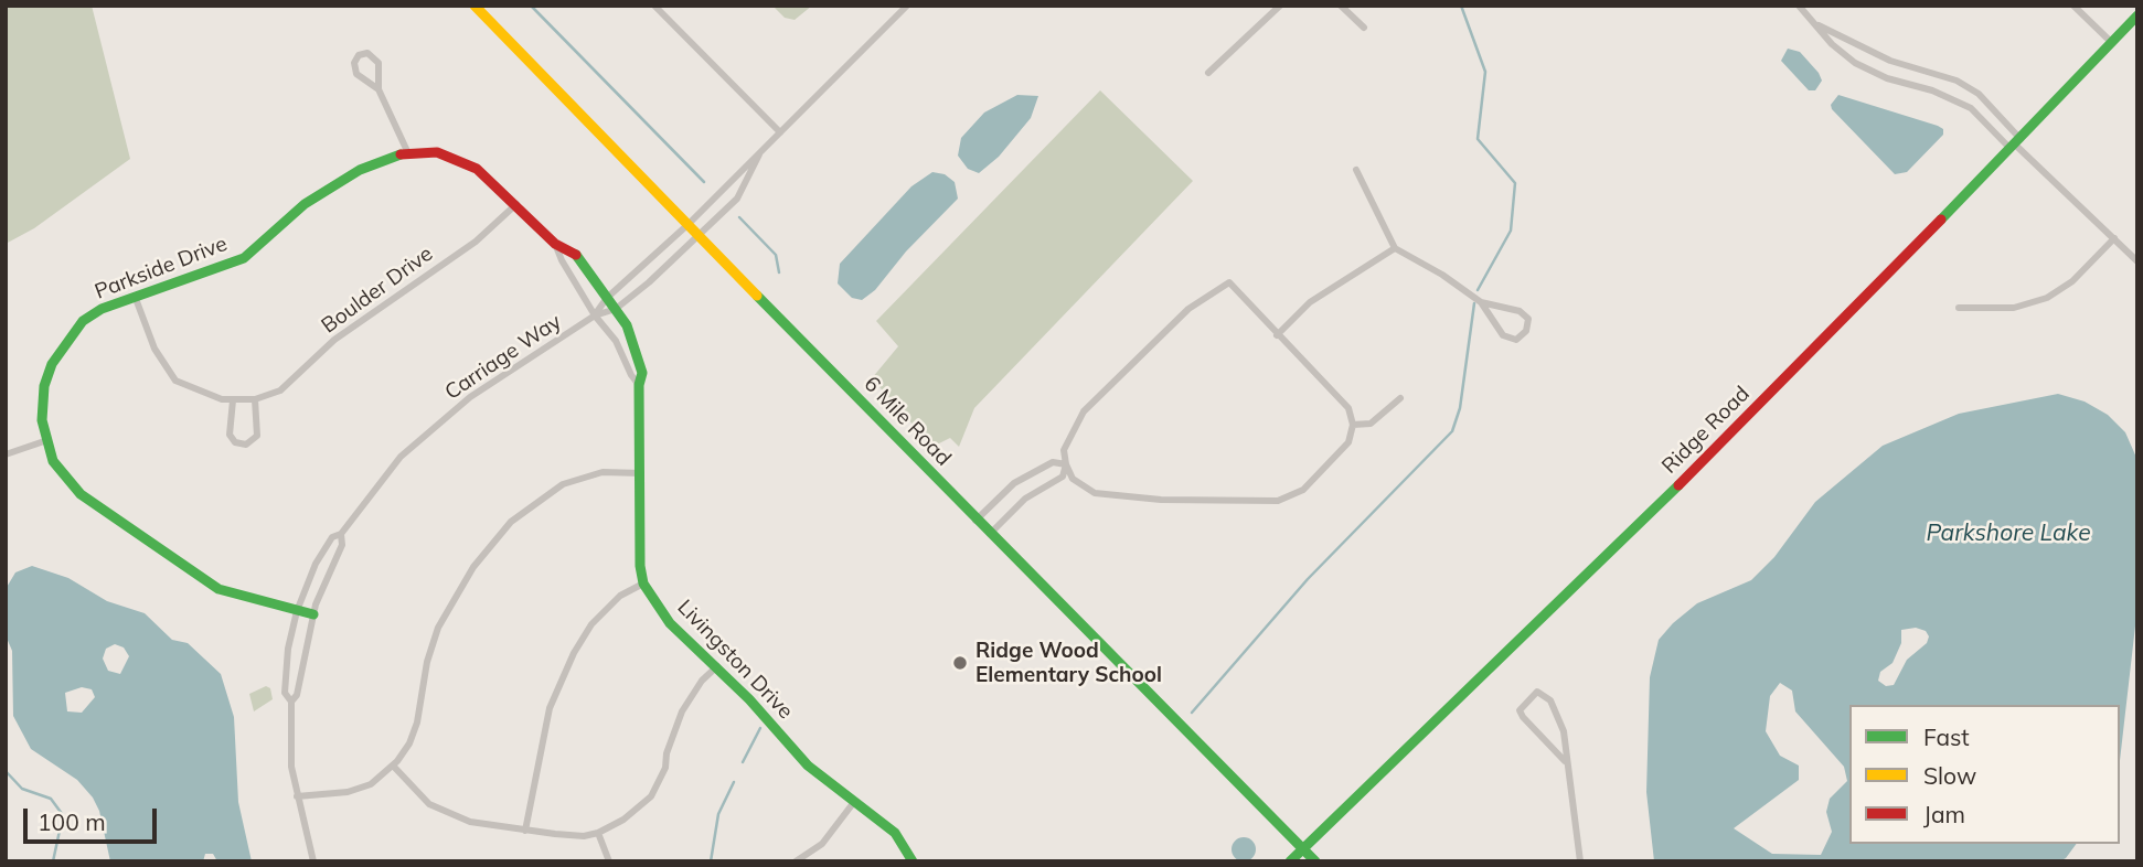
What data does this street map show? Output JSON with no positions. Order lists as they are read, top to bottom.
{
  "streets": {
    "street": [
      "Parkside Drive",
      "Boulder Drive",
      "Carriage Way",
      "6 Mile Road",
      "Ridge Road",
      "Livingston Drive"
    ]
  },
  "crossings": [
    ["Parkside Drive", "Boulder Drive"],
    ["Parkside Drive", "Carriage Way"],
    ["Parkside Drive", "Livingston Drive"],
    ["Carriage Way", "6 Mile Road"],
    ["Carriage Way", "Livingston Drive"],
    ["6 Mile Road", "Ridge Road"]
  ],
  "water": ["Parkshore Lake"],
  "places": ["Ridge Wood Elementary School"],
  "legend": ["Fast", "Slow", "Jam"],
  "scale_bar": "100 m"
}
